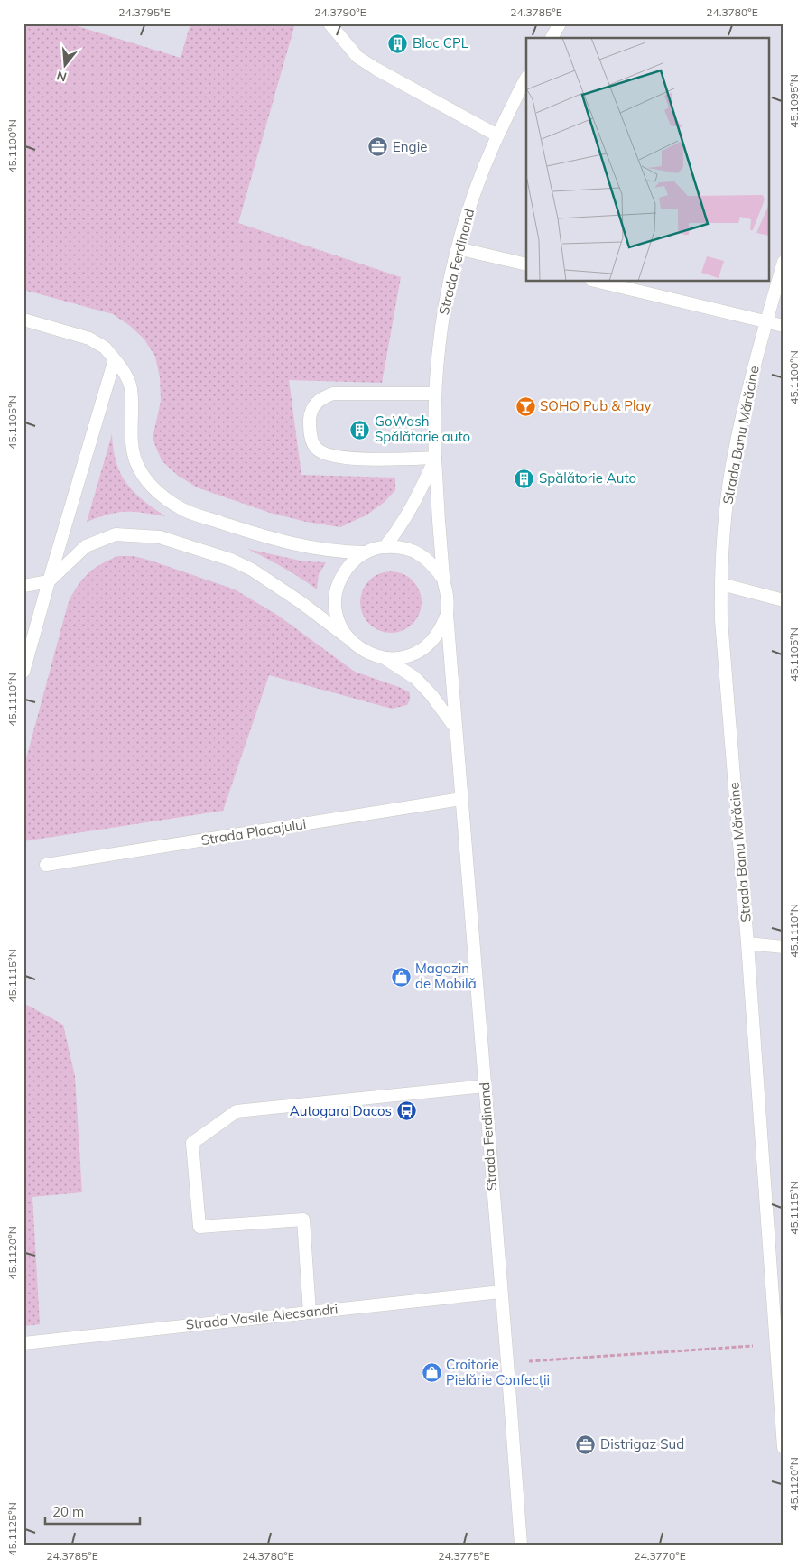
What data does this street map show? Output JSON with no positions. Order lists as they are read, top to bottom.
{
  "streets": {
    "street": [
      "Strada Ferdinand",
      "Strada Banu Mărăcine",
      "Strada Placajului",
      "Strada Vasile Alecsandri"
    ]
  },
  "crossings": [
    ["Strada Ferdinand", "Strada Placajului"],
    ["Strada Ferdinand", "Strada Vasile Alecsandri"]
  ],
  "places": {
    "building": ["Bloc CPL", "GoWash Spălătorie auto", "Spălătorie Auto"],
    "office": ["Engie", "Distrigaz Sud"],
    "bar": ["SOHO Pub & Play"],
    "shop": ["Magazin de Mobilă", "Croitorie Pielărie Confecții"],
    "bus stop": ["Autogara Dacos"]
  },
  "scale_bar": "20 m",
  "north": "bottom",
  "coordinates": [
    "24.3795°E",
    "24.3790°E",
    "24.3785°E",
    "24.3780°E",
    "45.1095°N",
    "45.1100°N",
    "45.1105°N",
    "45.1110°N",
    "45.1115°N",
    "45.1120°N",
    "45.1125°N",
    "24.3775°E",
    "24.3770°E"
  ]
}
